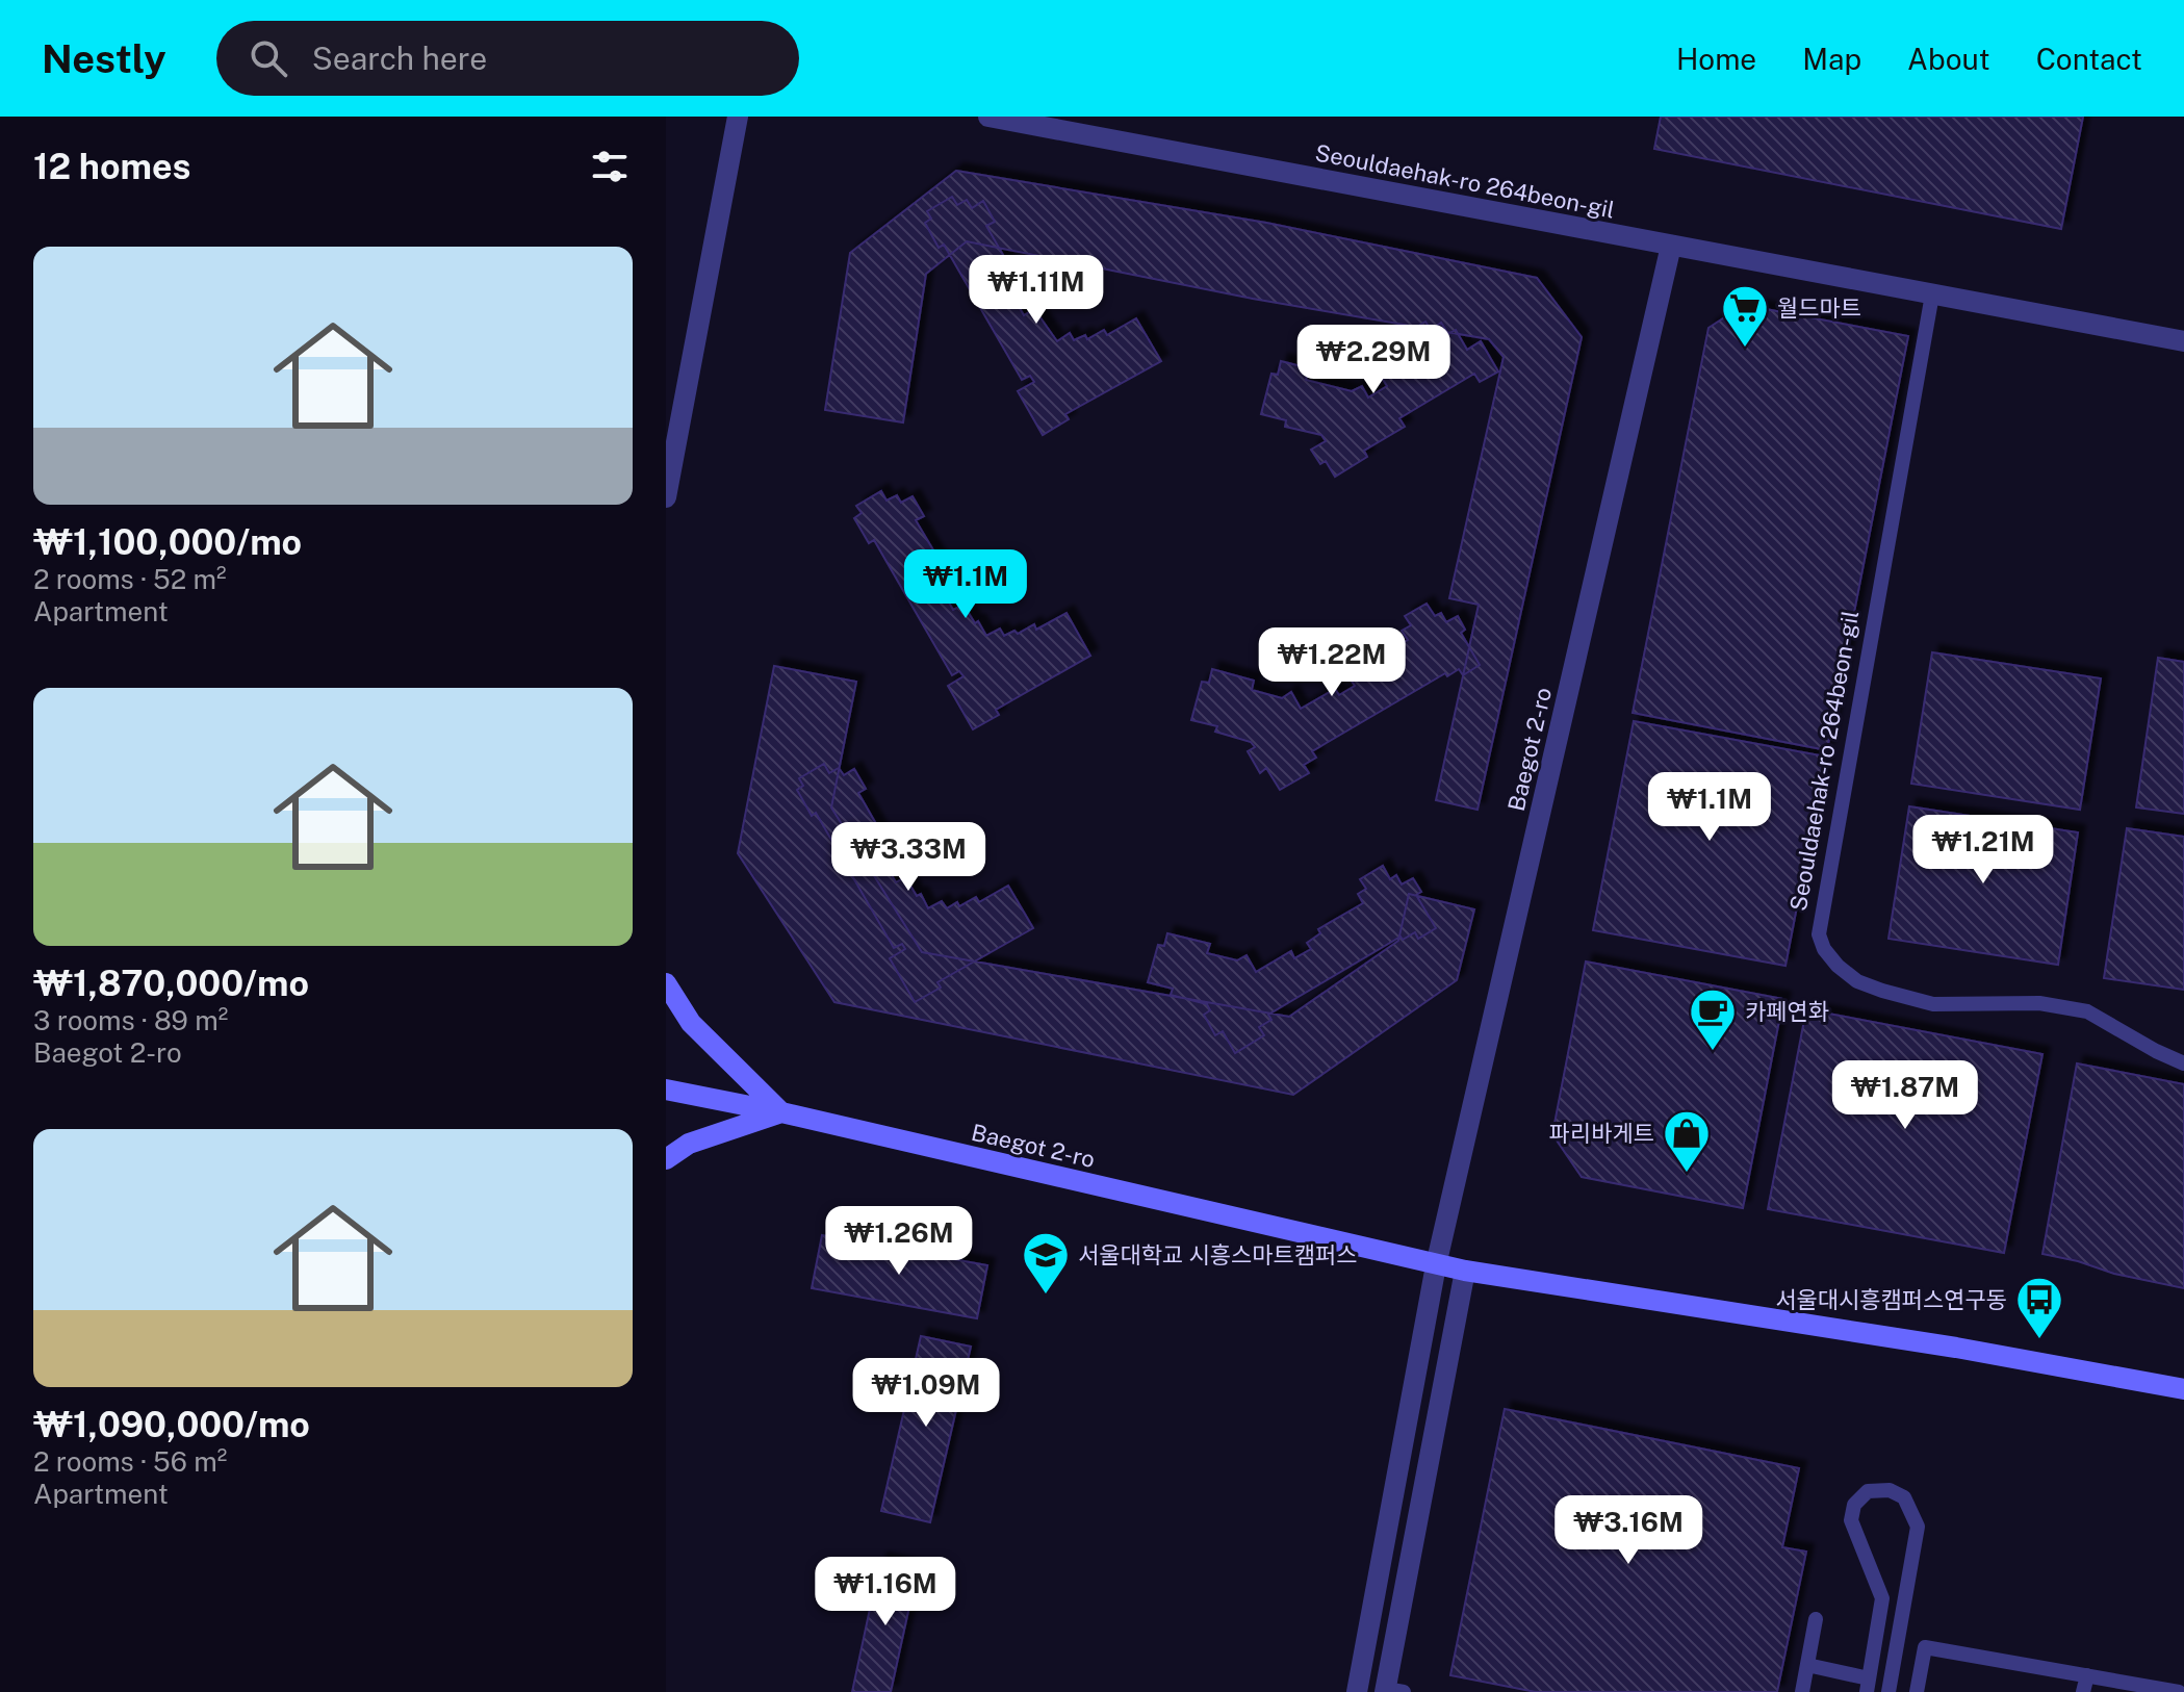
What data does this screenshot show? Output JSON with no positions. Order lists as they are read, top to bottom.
{
  "streets": {
    "main road": ["Baegot 2-ro"],
    "street": ["Seouldaehak-ro 264beon-gil"]
  },
  "crossings": [
    ["Seouldaehak-ro 264beon-gil", "Baegot 2-ro"]
  ],
  "places": {
    "supermarket": ["월드마트"],
    "cafe": ["카페연화"],
    "shop": ["파리바게트"],
    "school or university": ["서울대학교 시흥스마트캠퍼스"],
    "bus stop": ["서울대시흥캠퍼스연구동"]
  },
  "page": {
    "header": "Nestly",
    "search": "Search here",
    "nav": [
      "Home",
      "Map",
      "About",
      "Contact"
    ],
    "heading": "12 homes",
    "list": [
      {
        "name": "₩1,100,000/mo",
        "note": "2 rooms · 52 m² · Apartment"
      },
      {
        "name": "₩1,870,000/mo",
        "note": "3 rooms · 89 m² · Baegot 2-ro"
      },
      {
        "name": "₩1,090,000/mo",
        "note": "2 rooms · 56 m² · Apartment"
      }
    ],
    "price": [
      "₩1.11M",
      "₩2.29M",
      "₩1.1M",
      "₩1.22M",
      "₩1.1M",
      "₩1.21M",
      "₩3.33M",
      "₩1.87M",
      "₩1.26M",
      "₩1.09M",
      "₩3.16M",
      "₩1.16M"
    ]
  }
}
